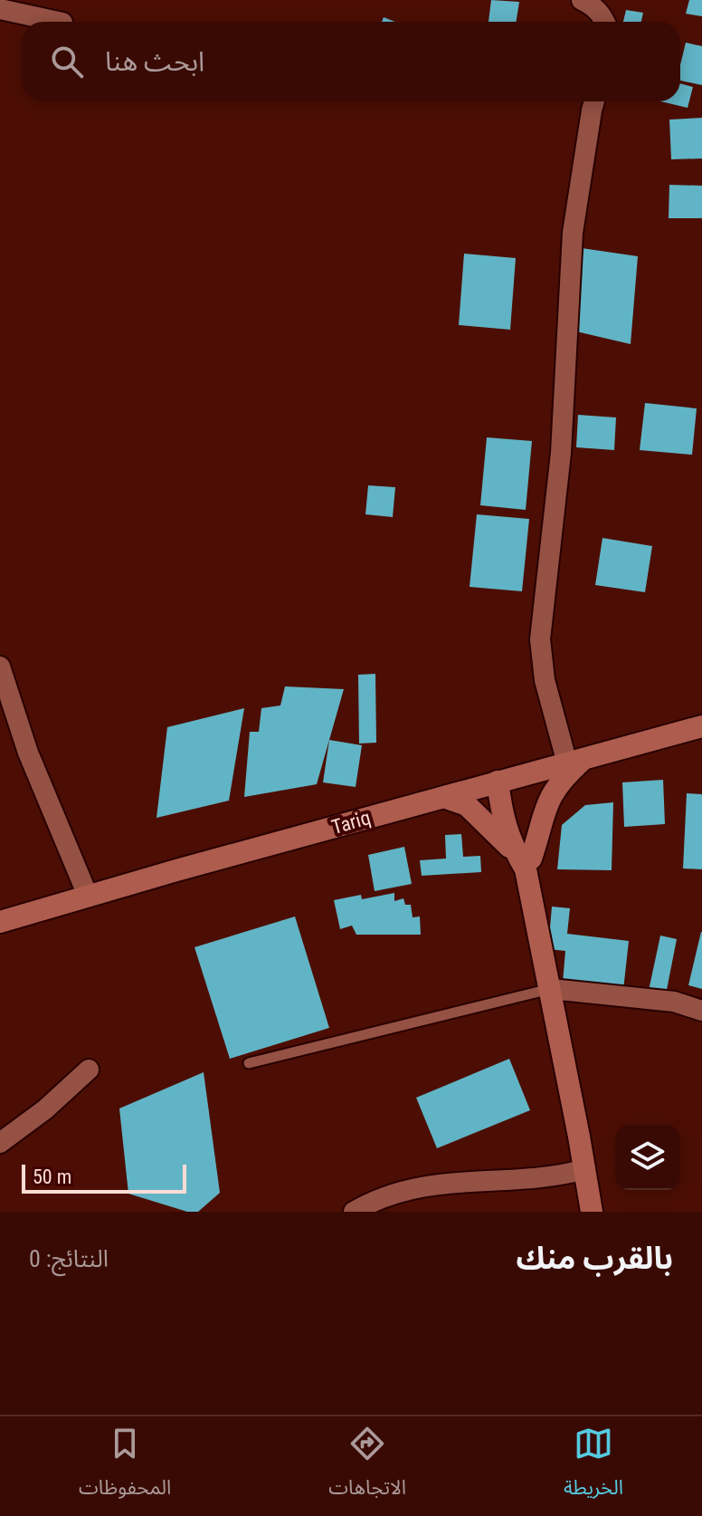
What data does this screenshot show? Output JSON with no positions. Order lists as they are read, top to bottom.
{
  "streets": {
    "street": ["Tariq"]
  },
  "scale_bar": "50 m",
  "page": {
    "search": "ابحث هنا",
    "scale": "50 m",
    "heading": ["بالقرب منك", "النتائج: 0"],
    "nav": ["الخريطة", "الاتجاهات", "المحفوظات"]
  }
}
